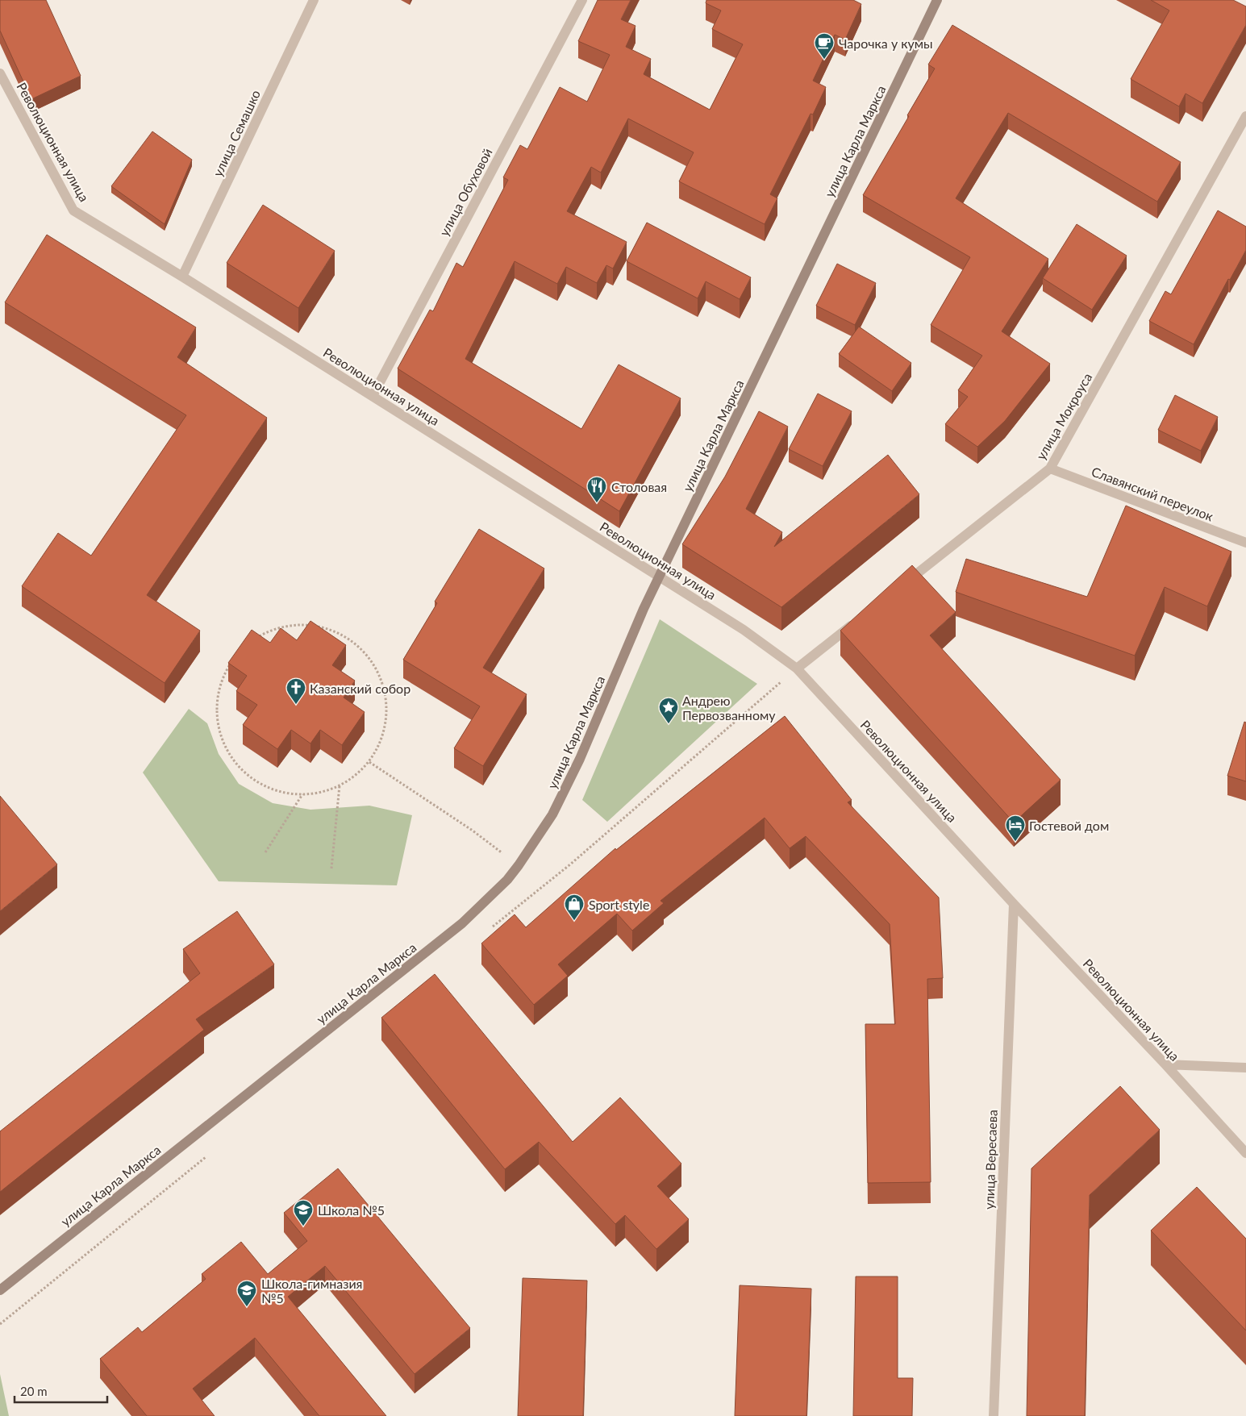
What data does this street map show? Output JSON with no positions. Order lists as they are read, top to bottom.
{
  "streets": {
    "main road": ["улица Карла Маркса"],
    "street": [
      "улица Семашко",
      "Революционная улица",
      "улица Обуховой",
      "улица Мокроуса",
      "Славянский переулок",
      "улица Вересаева"
    ]
  },
  "crossings": [
    ["улица Семашко", "Революционная улица"],
    ["улица Карла Маркса", "Революционная улица"],
    ["Революционная улица", "улица Обуховой"],
    ["Революционная улица", "улица Вересаева"],
    ["улица Мокроуса", "Славянский переулок"]
  ],
  "places": {
    "cafe": ["Чарочка у кумы"],
    "restaurant": ["Столовая"],
    "church": ["Казанский собор"],
    "place": ["Андрею Первозванному"],
    "hotel": ["Гостевой дом"],
    "shop": ["Sport style"],
    "school or university": ["Школа №5", "Школа-гимназия №5"]
  },
  "scale_bar": "20 m"
}
